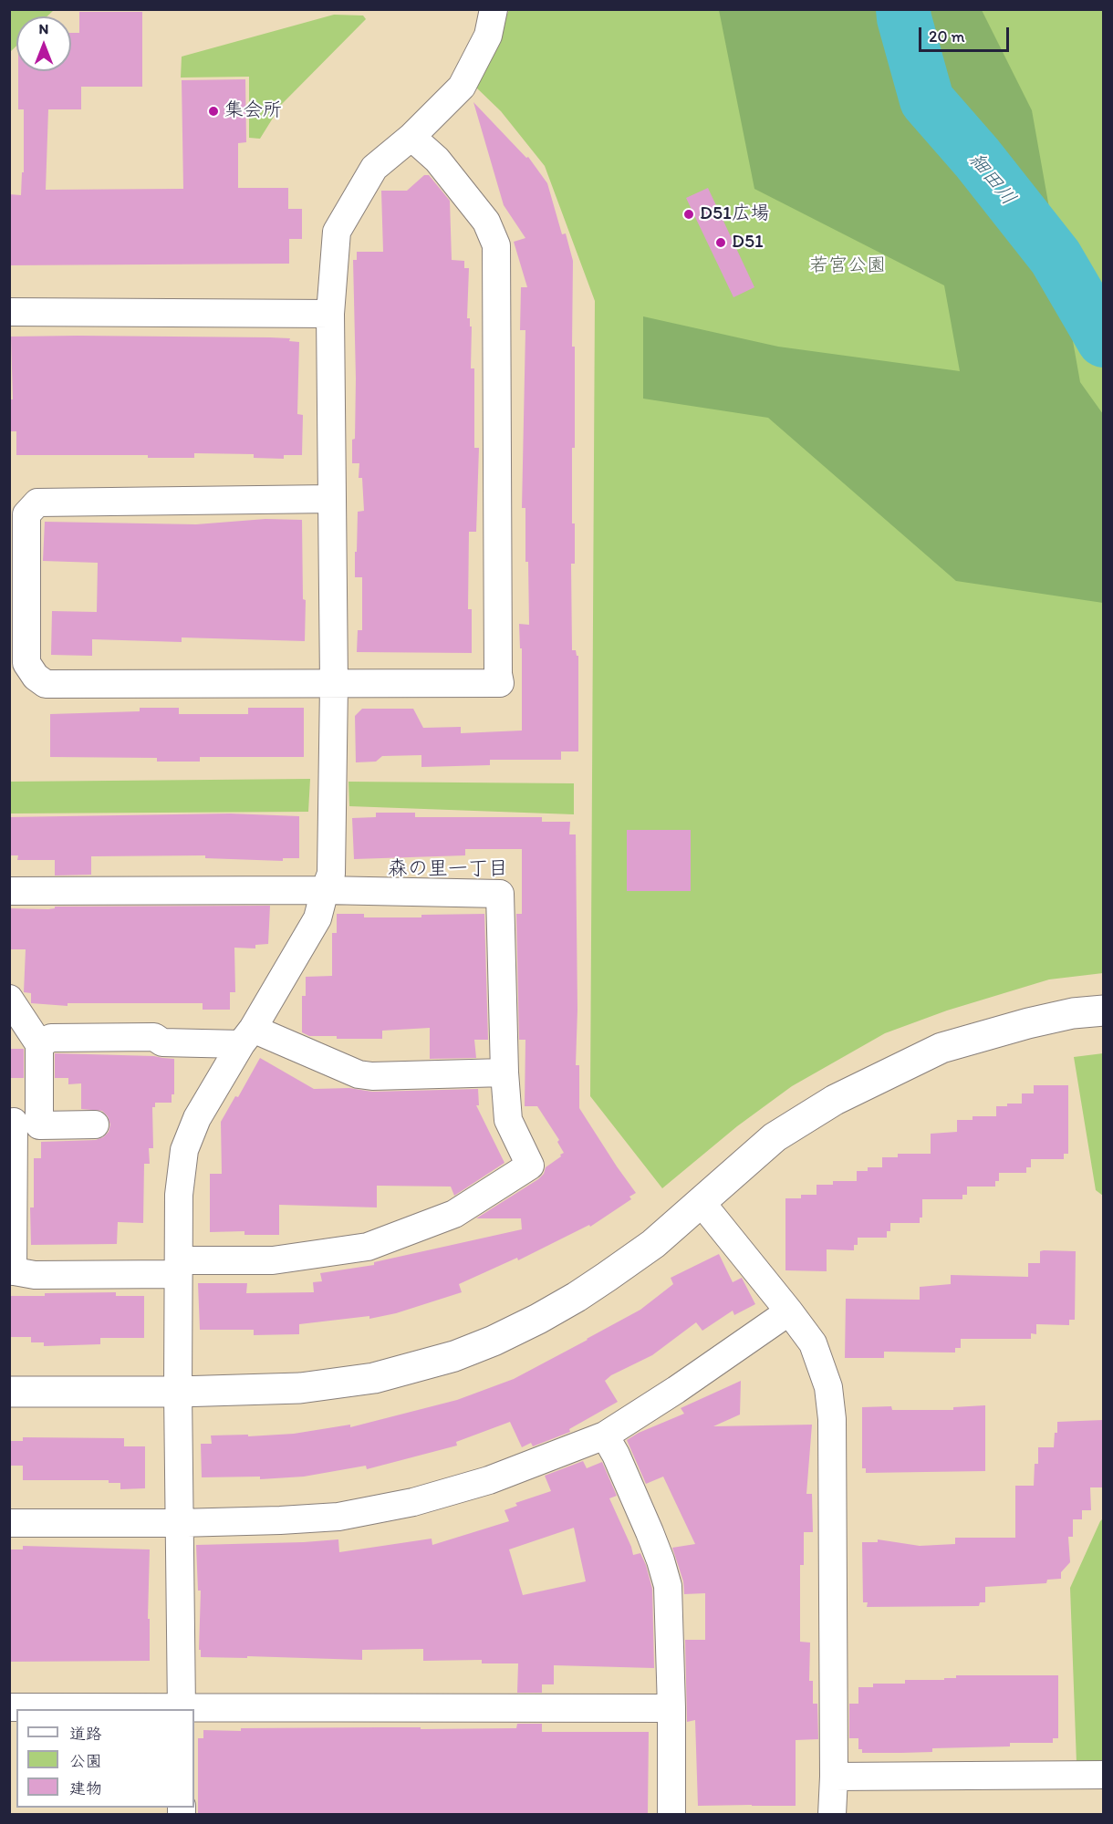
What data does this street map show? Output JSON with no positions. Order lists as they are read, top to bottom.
{
  "districts": ["森の里一丁目"],
  "water": ["細田川"],
  "parks": ["若宮公園"],
  "places": ["集会所", "D51広場", "D51"],
  "legend": ["道路", "公園", "建物"],
  "scale_bar": "20 m",
  "north": "top"
}
